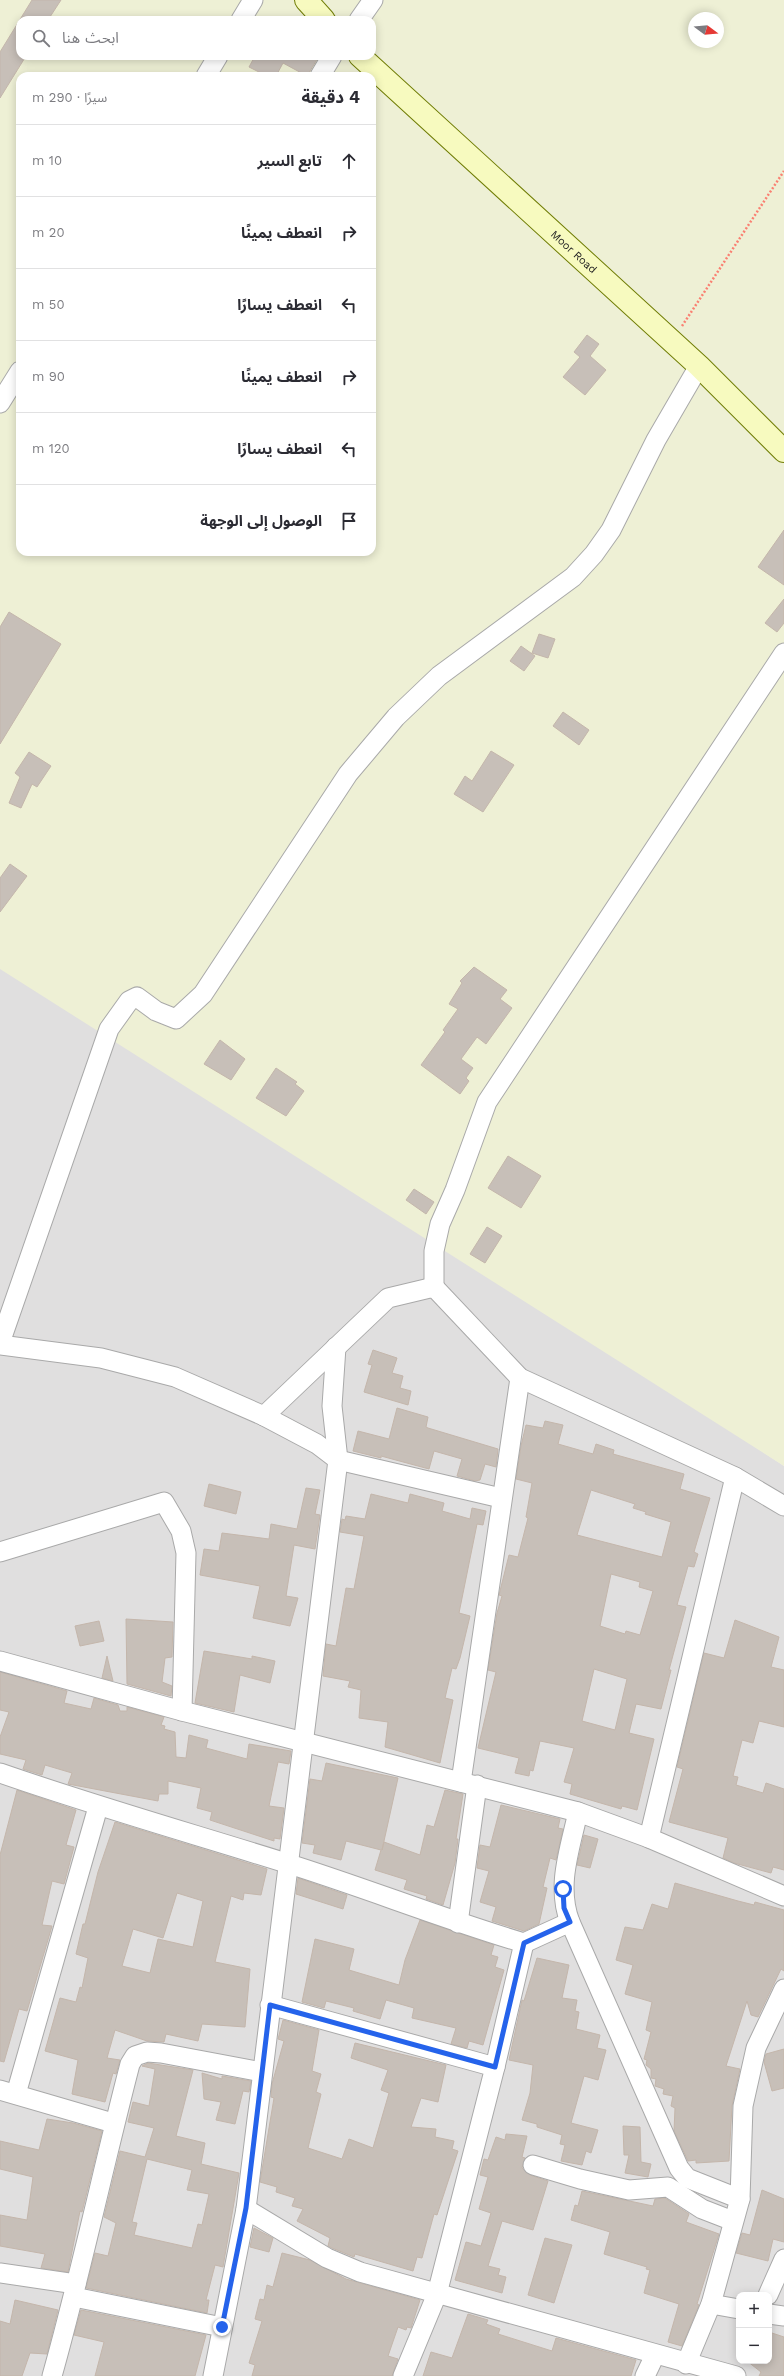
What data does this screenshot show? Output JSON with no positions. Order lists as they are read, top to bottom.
{
  "streets": {
    "street": ["Moor Road"]
  },
  "north": "right",
  "page": {
    "search": "ابحث هنا",
    "heading": ["4 دقيقة", "سيرًا · 290 m"],
    "list": [
      ["تابع السير", "10 m"],
      ["انعطف يمينًا", "20 m"],
      ["انعطف يسارًا", "50 m"],
      ["انعطف يمينًا", "90 m"],
      ["انعطف يسارًا", "120 m"],
      "الوصول إلى الوجهة"
    ],
    "map_buttons": ["+", "−"]
  }
}
